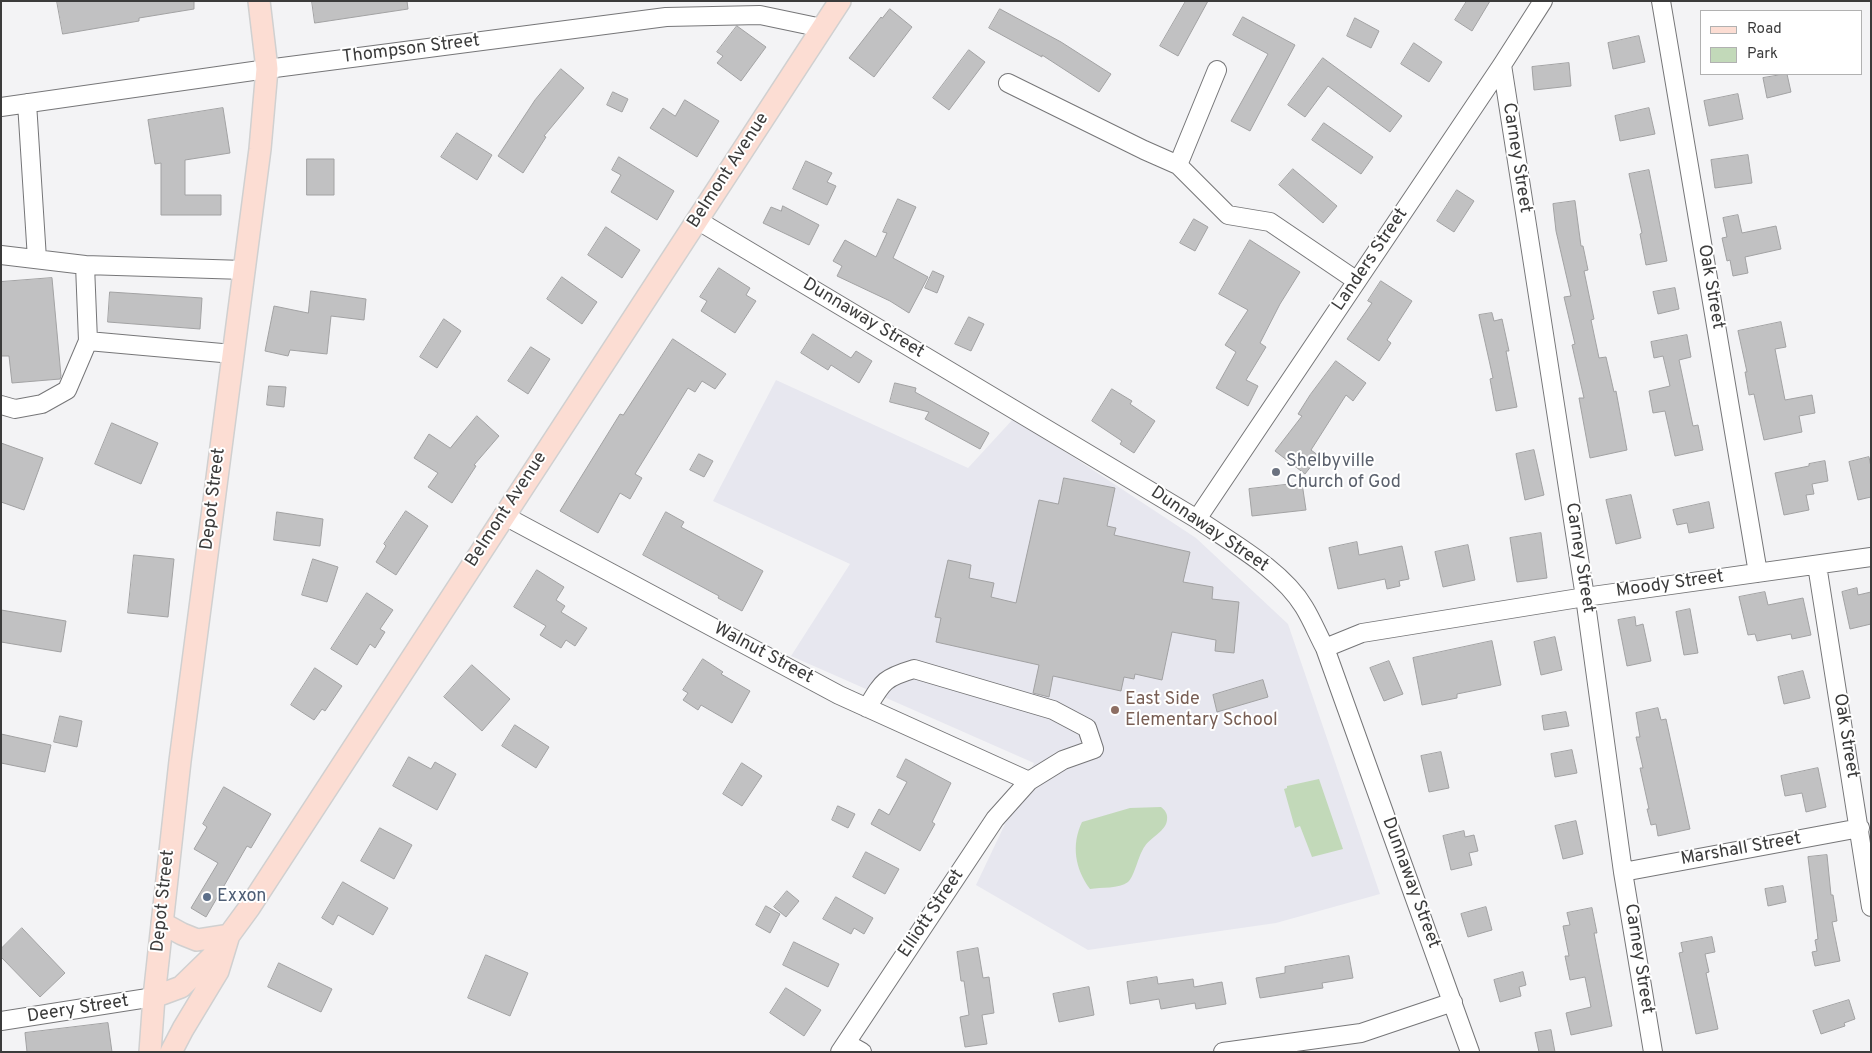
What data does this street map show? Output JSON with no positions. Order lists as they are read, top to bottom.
{
  "streets": {
    "main road": ["Belmont Avenue", "Depot Street"],
    "street": [
      "Thompson Street",
      "Carney Street",
      "Landers Street",
      "Oak Street",
      "Dunnaway Street",
      "Moody Street",
      "Walnut Street",
      "Marshall Street",
      "Elliott Street",
      "Deery Street"
    ]
  },
  "crossings": [
    ["Thompson Street", "Belmont Avenue"],
    ["Thompson Street", "Depot Street"],
    ["Carney Street", "Landers Street"],
    ["Carney Street", "Moody Street"],
    ["Carney Street", "Marshall Street"],
    ["Belmont Avenue", "Dunnaway Street"],
    ["Belmont Avenue", "Depot Street"],
    ["Belmont Avenue", "Walnut Street"],
    ["Belmont Avenue", "Deery Street"],
    ["Landers Street", "Dunnaway Street"],
    ["Oak Street", "Moody Street"],
    ["Oak Street", "Marshall Street"],
    ["Dunnaway Street", "Moody Street"],
    ["Depot Street", "Deery Street"],
    ["Walnut Street", "Elliott Street"]
  ],
  "places": ["Shelbyville Church of God", "East Side Elementary School", "Exxon"],
  "legend": ["Road", "Park"]
}
